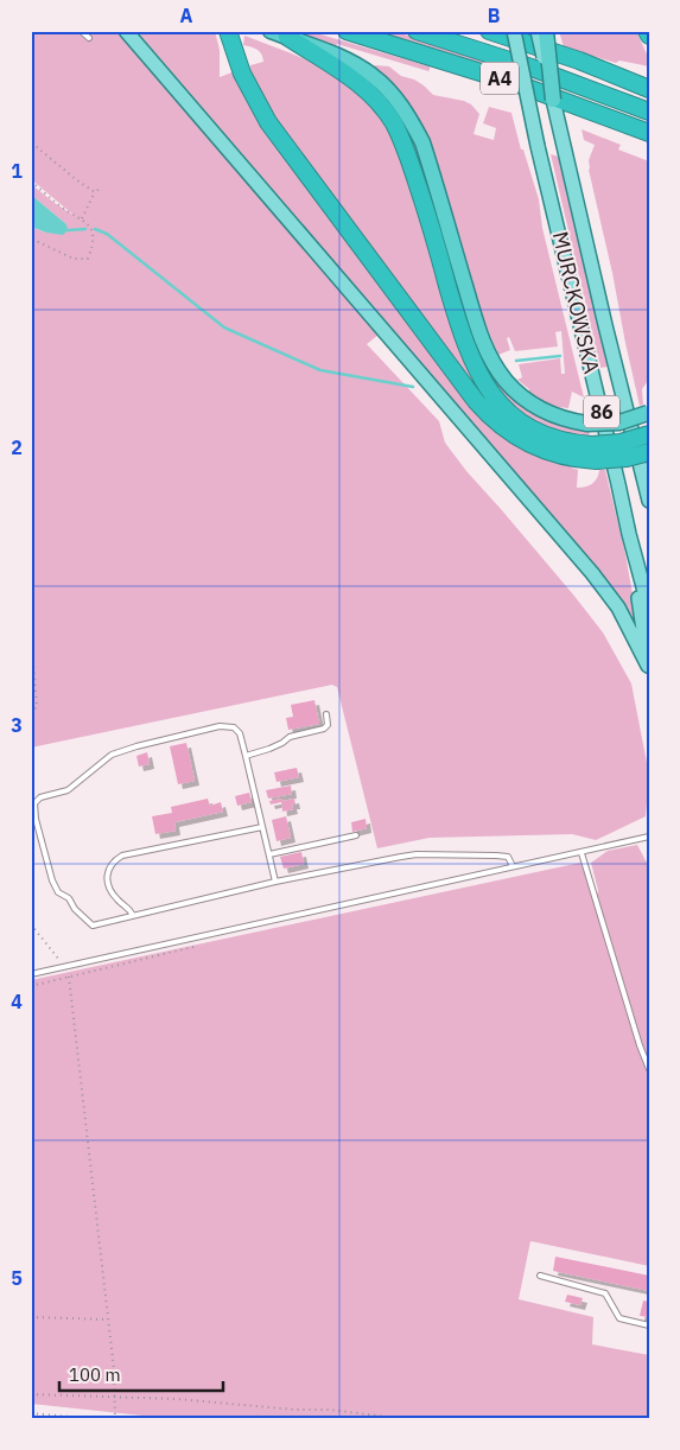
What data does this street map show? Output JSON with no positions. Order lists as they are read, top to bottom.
{
  "streets": {
    "highway": ["A4"],
    "main road": ["MURCKOWSKA", "86"]
  },
  "scale_bar": "100 m",
  "grid": {
    "columns": ["A", "B"],
    "rows": [
      "1",
      "2",
      "3",
      "4",
      "5"
    ]
  }
}
